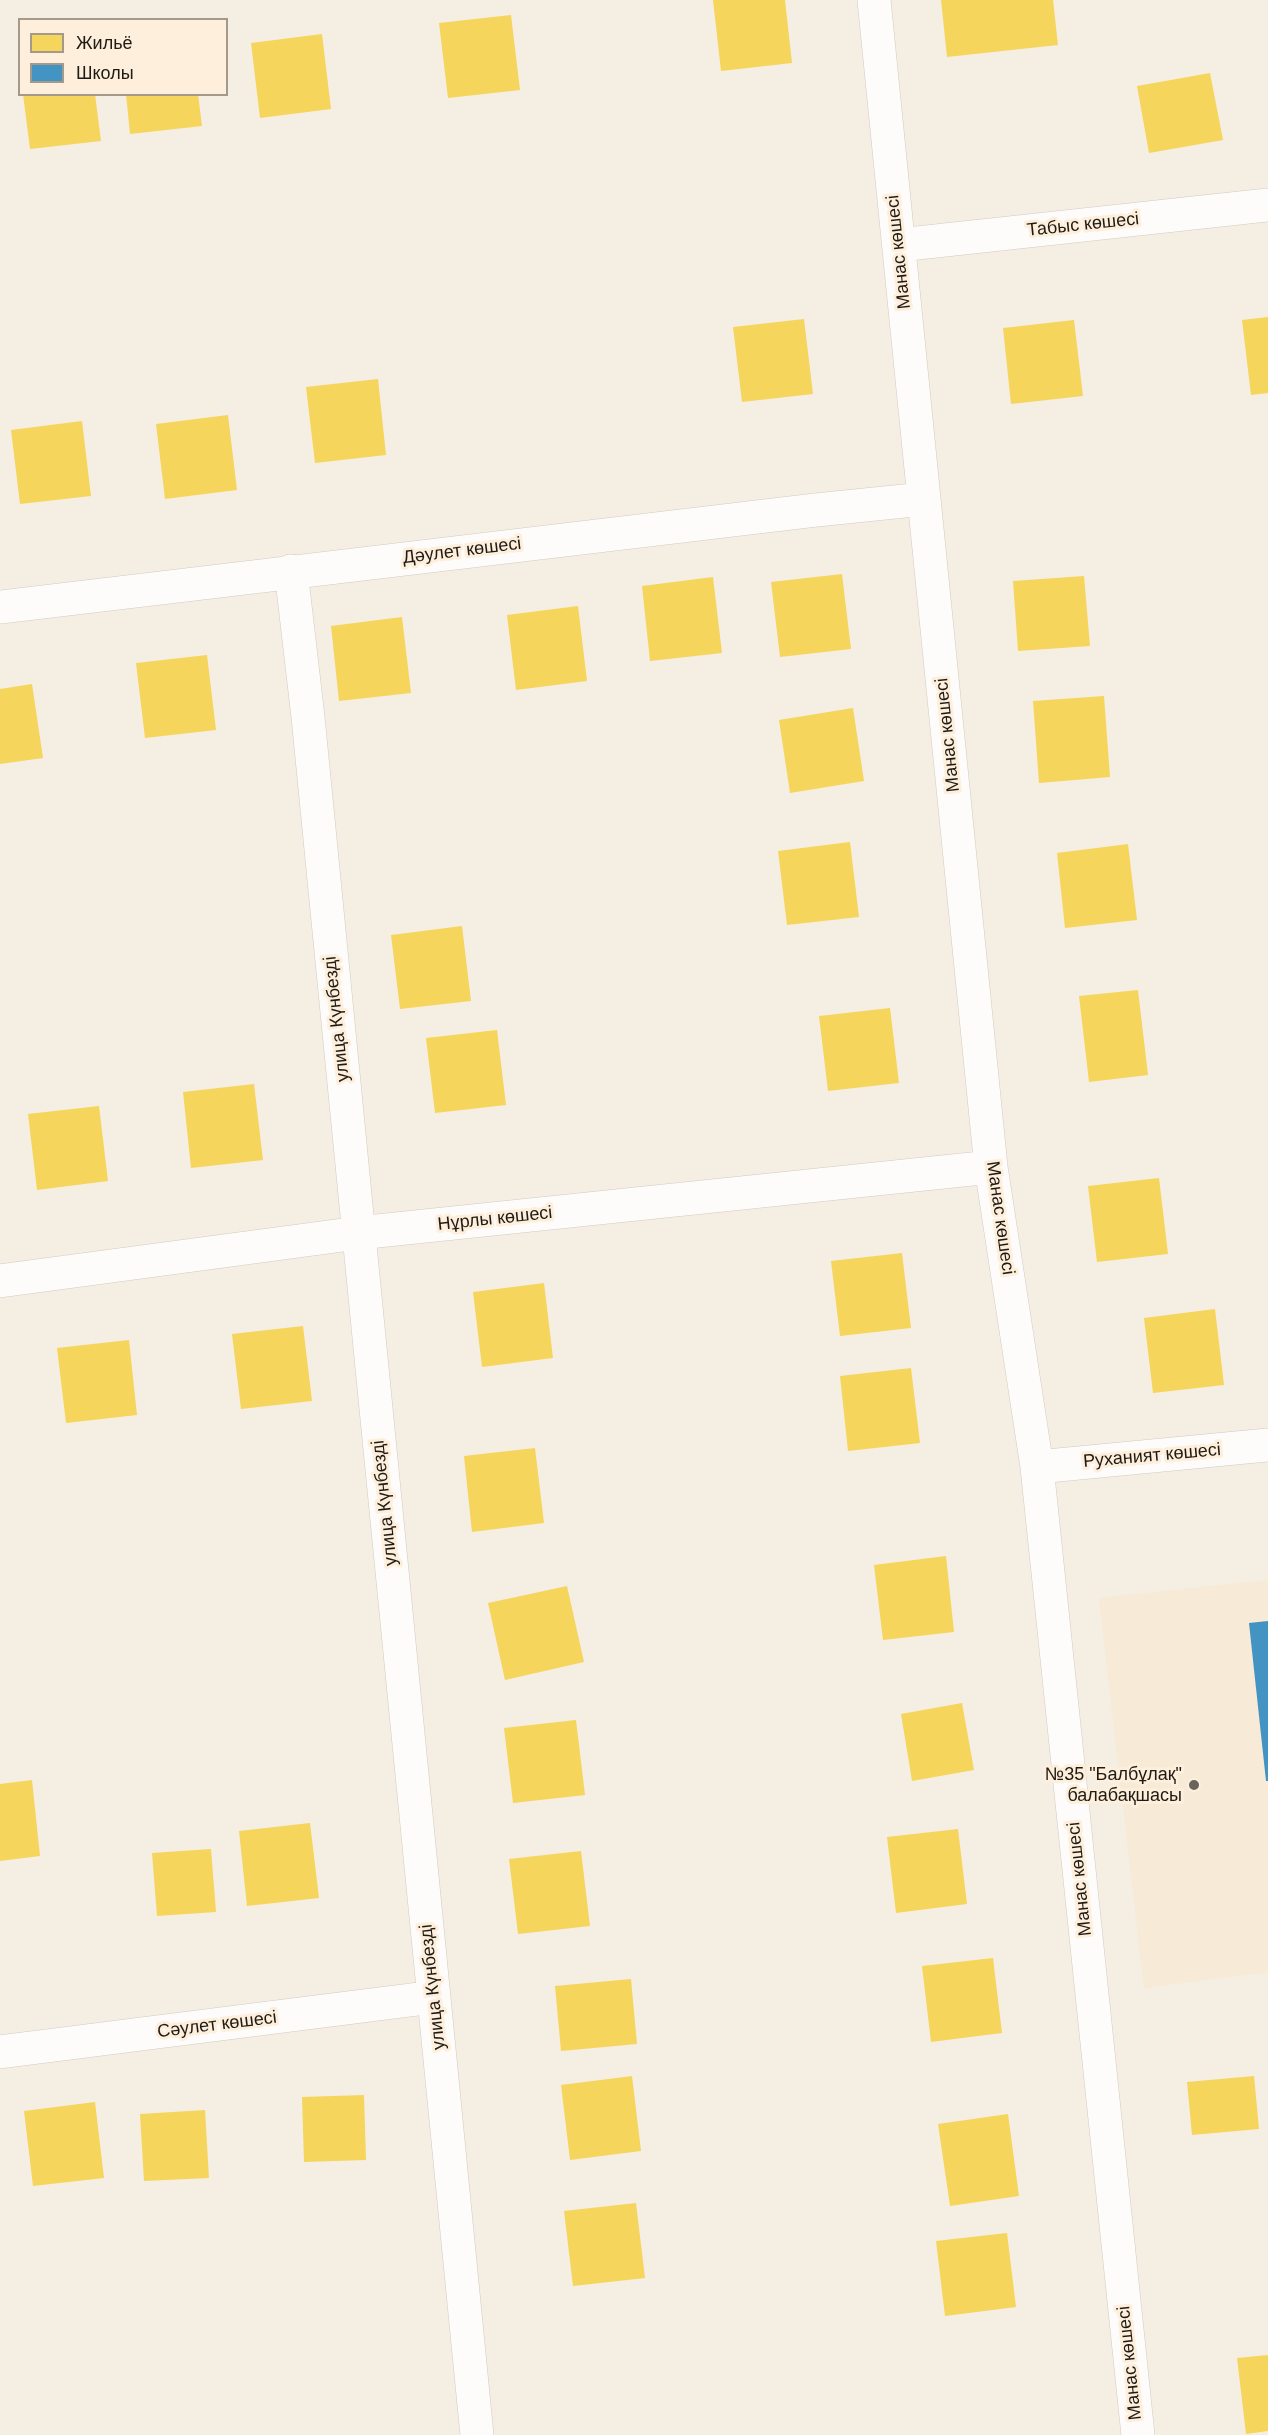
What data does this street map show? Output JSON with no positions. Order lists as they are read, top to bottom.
{
  "streets": {
    "street": [
      "Табыс көшесі",
      "Манас көшесі",
      "Дәулет көшесі",
      "улица Күнбезді",
      "Нұрлы көшесі",
      "Руханият көшесі",
      "Сәулет көшесі"
    ]
  },
  "crossings": [
    ["Табыс көшесі", "Манас көшесі"],
    ["Манас көшесі", "Дәулет көшесі"],
    ["Манас көшесі", "Нұрлы көшесі"],
    ["Манас көшесі", "Руханият көшесі"],
    ["Дәулет көшесі", "улица Күнбезді"],
    ["улица Күнбезді", "Нұрлы көшесі"],
    ["улица Күнбезді", "Сәулет көшесі"]
  ],
  "places": ["№35 \"Балбұлақ\" балабақшасы"],
  "legend": ["Жильё", "Школы"]
}
